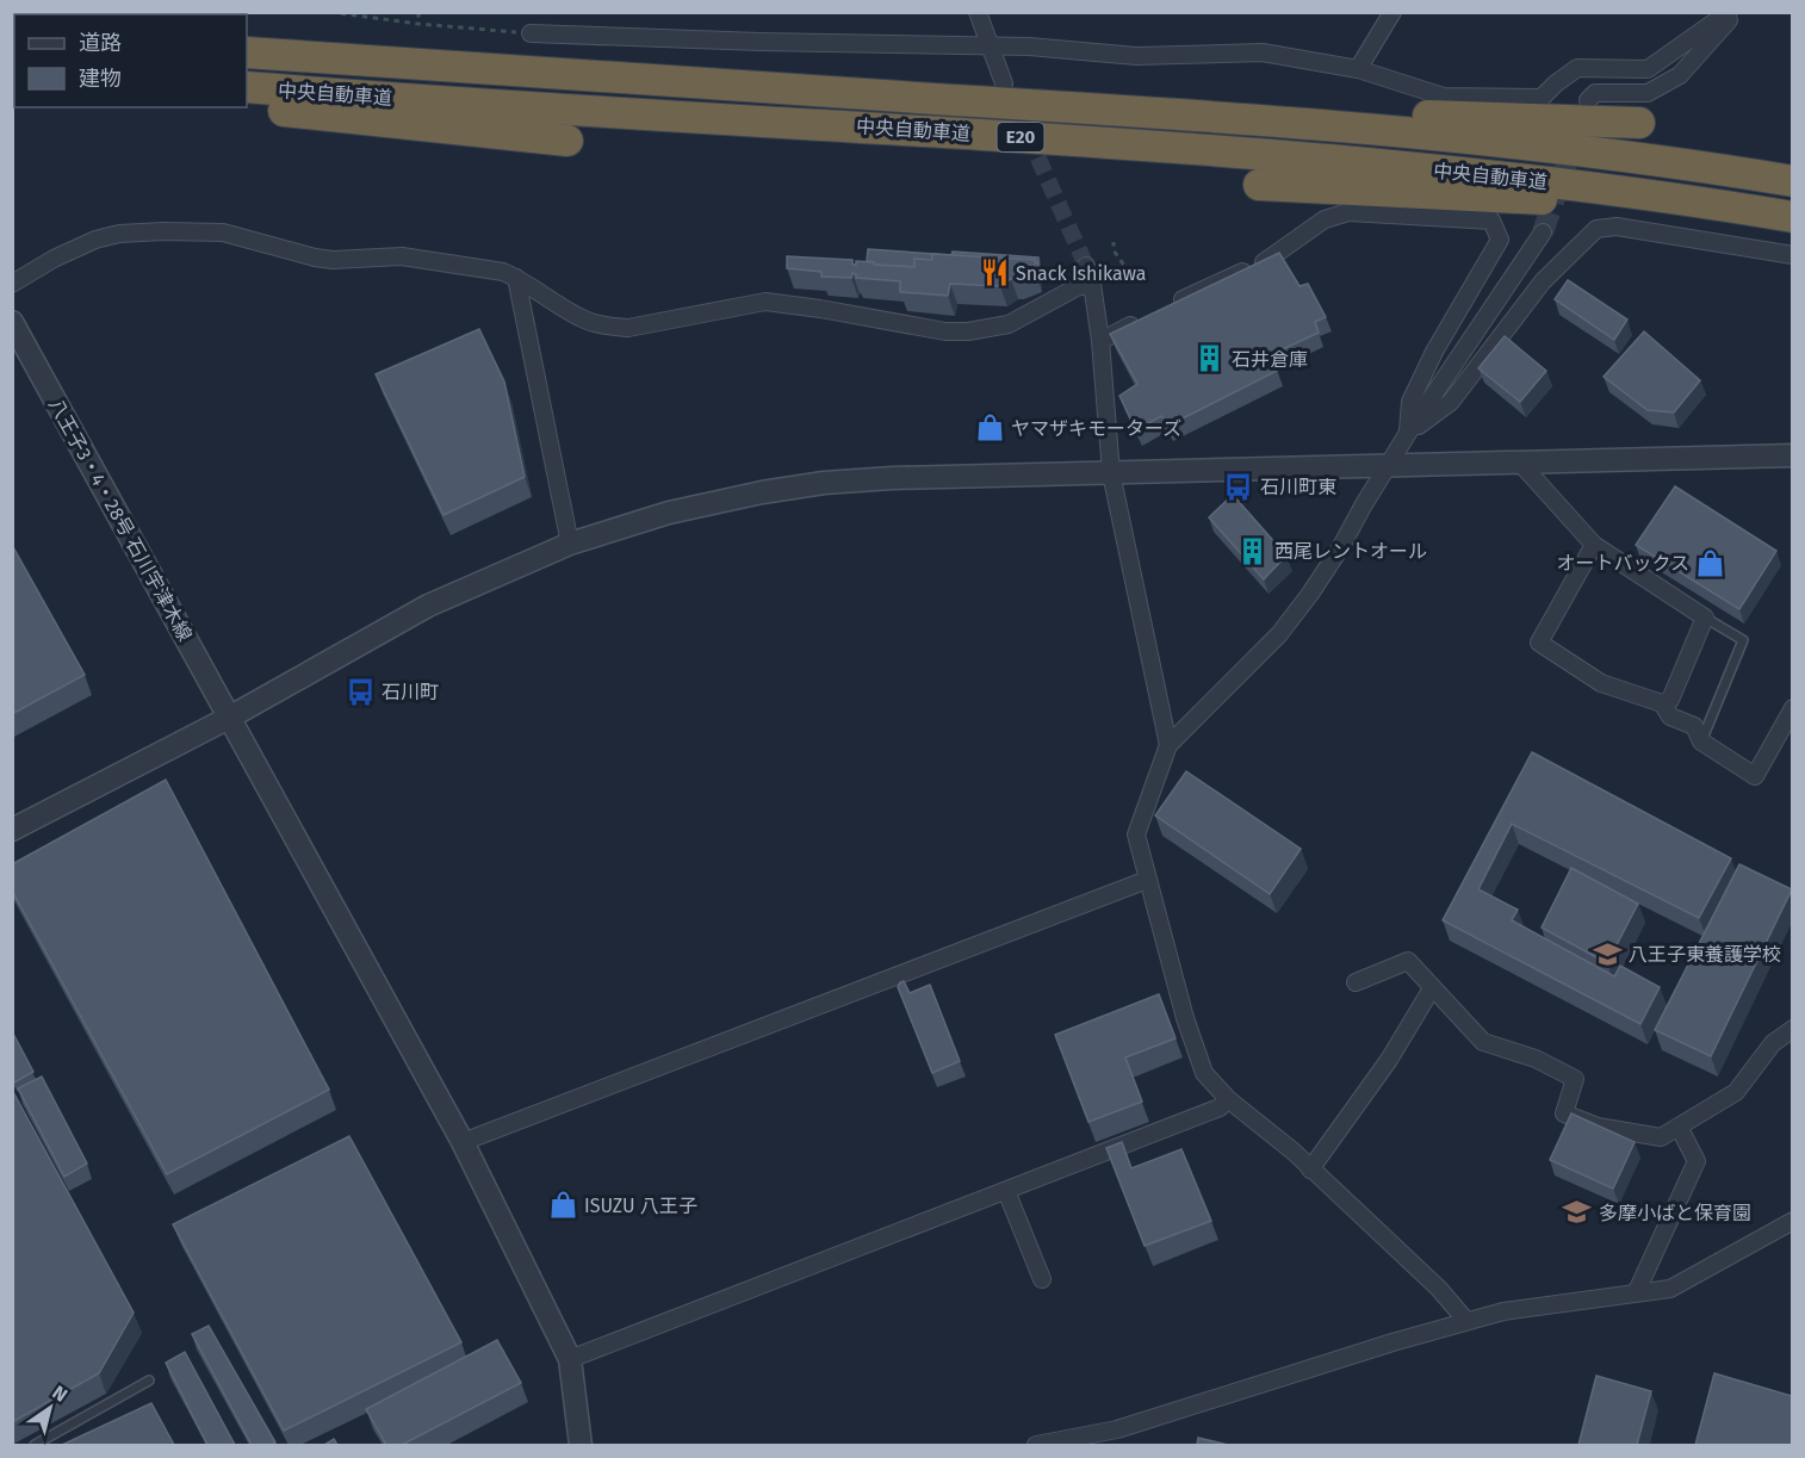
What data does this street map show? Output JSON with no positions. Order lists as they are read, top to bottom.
{
  "streets": {
    "highway": ["中央自動車道", "E20"],
    "street": ["八王子3・4・28号 石川宇津木線"]
  },
  "places": {
    "restaurant": ["Snack Ishikawa"],
    "building": ["石井倉庫", "西尾レントオール"],
    "shop": ["ヤマザキモーターズ", "オートバックス", "ISUZU 八王子"],
    "bus stop": ["石川町東", "石川町"],
    "school or university": ["八王子東養護学校", "多摩小ばと保育園"]
  },
  "legend": ["道路", "建物"],
  "north": "top right"
}
